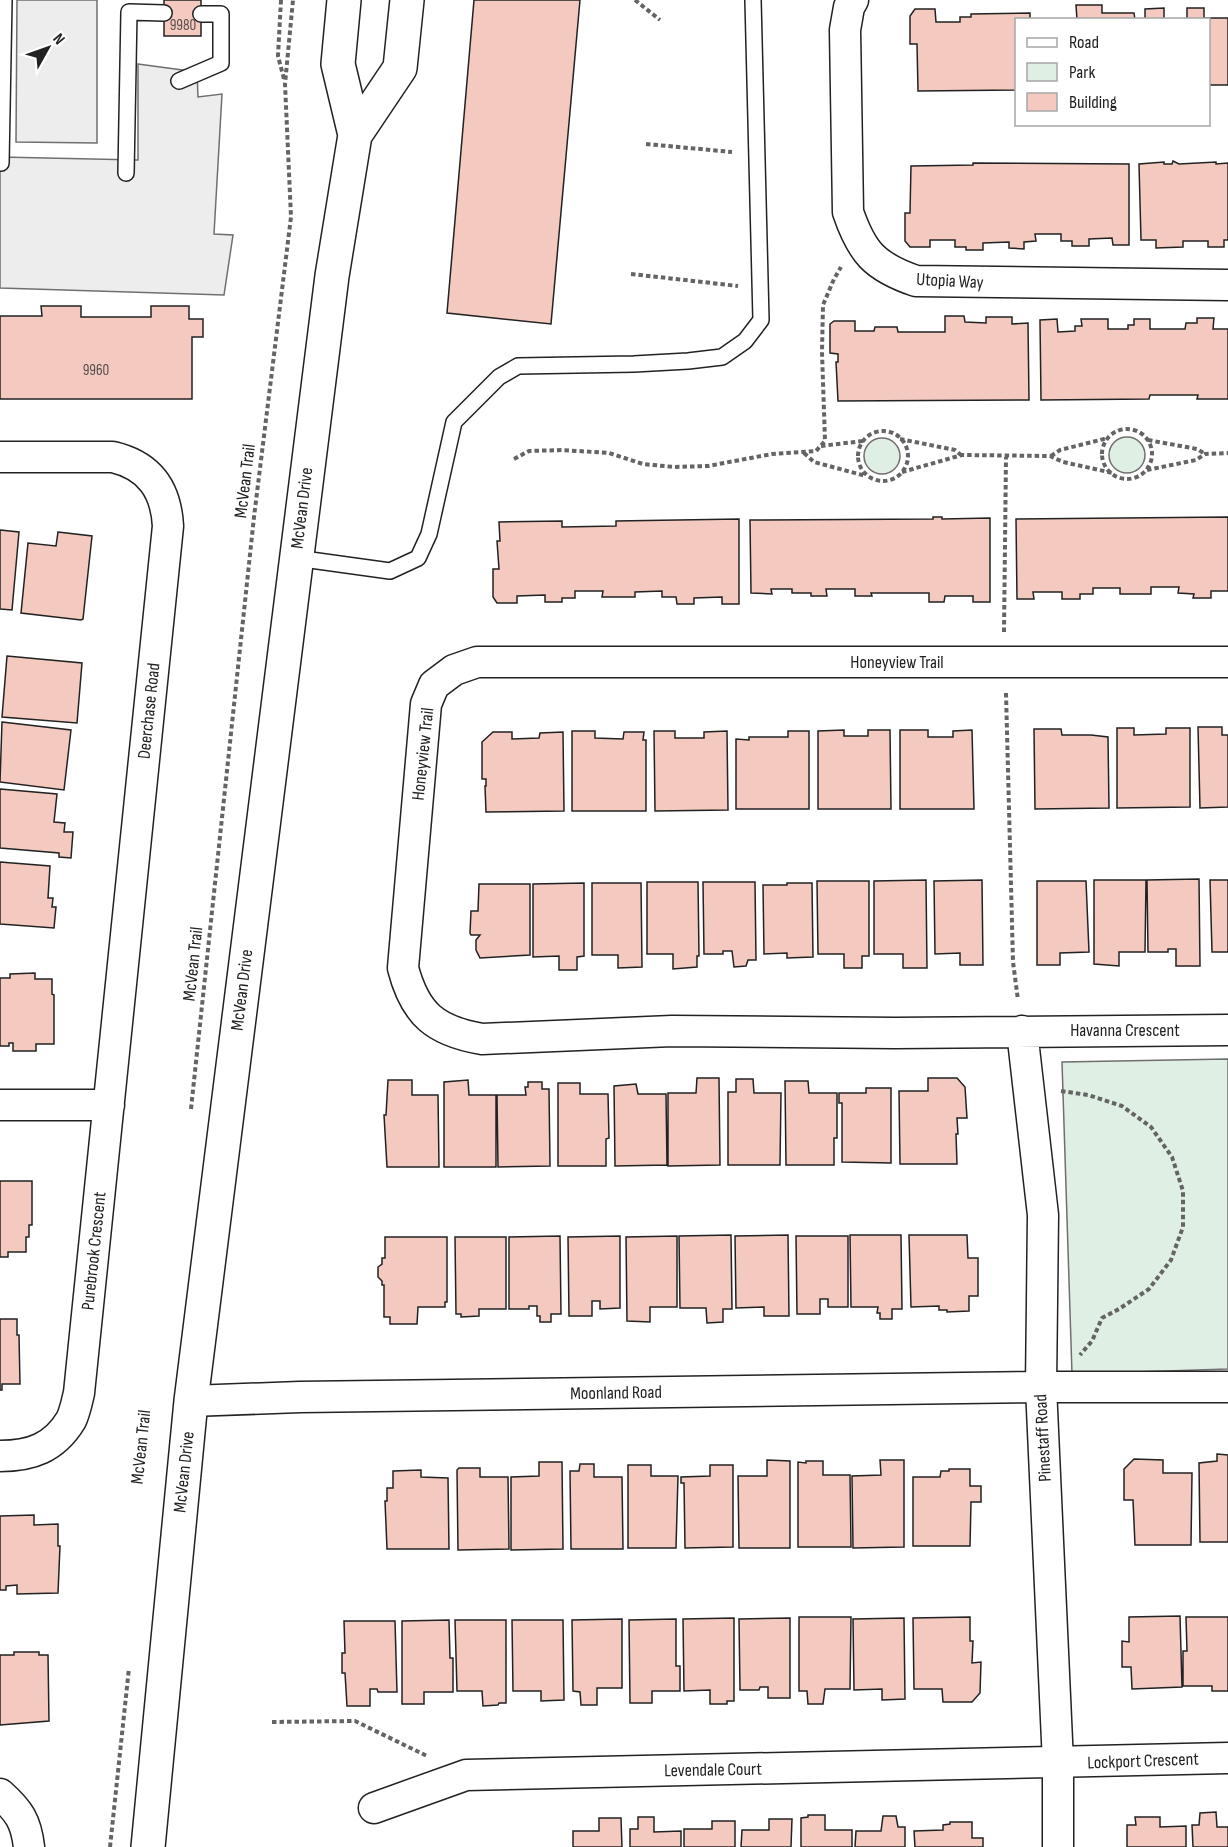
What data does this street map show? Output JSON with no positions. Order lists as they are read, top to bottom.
{
  "streets": {
    "main road": ["McVean Drive"],
    "street": [
      "Utopia Way",
      "Honeyview Trail",
      "Deerchase Road",
      "Havanna Crescent",
      "Purebrook Crescent",
      "Moonland Road",
      "Pinestaff Road",
      "Lockport Crescent",
      "Levendale Court"
    ],
    "path": ["McVean Trail"]
  },
  "crossings": [
    ["McVean Drive", "Moonland Road"],
    ["Honeyview Trail", "Havanna Crescent"],
    ["Honeyview Trail", "Pinestaff Road"],
    ["Deerchase Road", "Purebrook Crescent"],
    ["Havanna Crescent", "Pinestaff Road"],
    ["Moonland Road", "Pinestaff Road"],
    ["Pinestaff Road", "Lockport Crescent"],
    ["Pinestaff Road", "Levendale Court"],
    ["Lockport Crescent", "Levendale Court"]
  ],
  "house_numbers": ["9980", "9960"],
  "legend": ["Road", "Park", "Building"],
  "north": "top right"
}
